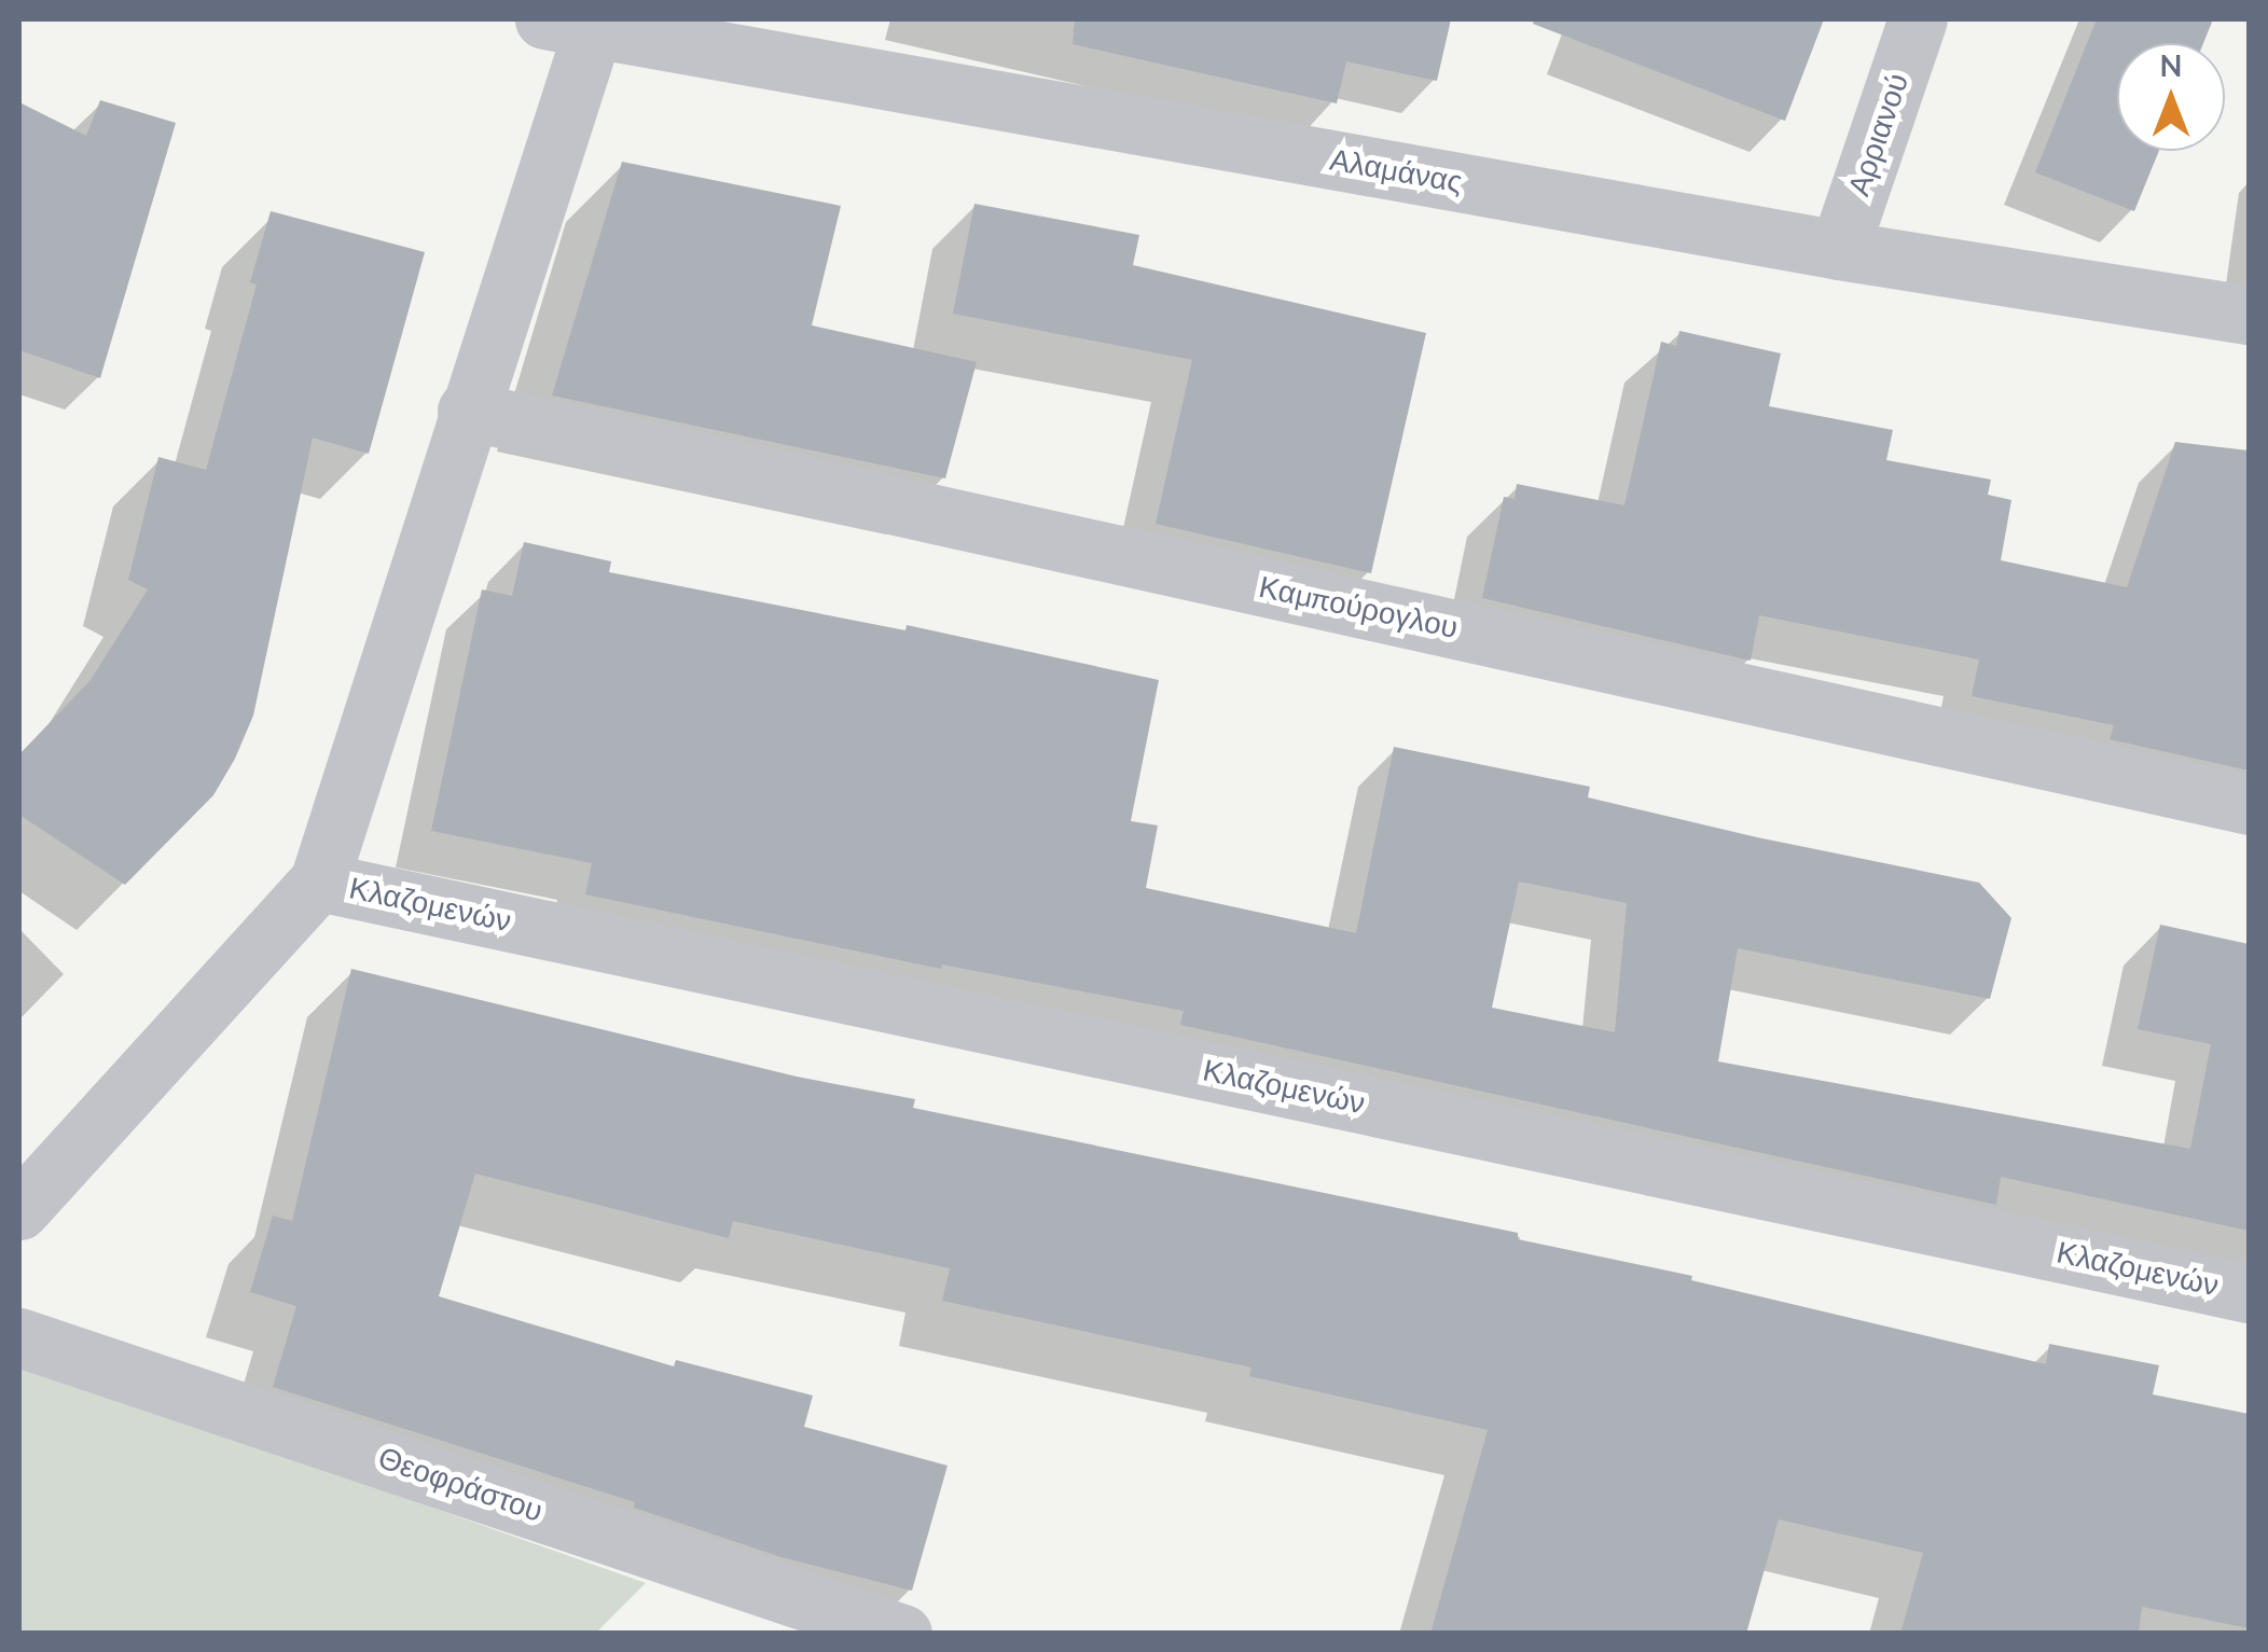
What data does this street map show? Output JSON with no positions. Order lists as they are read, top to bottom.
{
  "streets": {
    "street": [
      "Αρριανού",
      "Αλαμάνας",
      "Καμπούρογλου",
      "Κλαζομενών",
      "Θεοφράστου"
    ]
  },
  "crossings": [
    ["Αρριανού", "Αλαμάνας"]
  ],
  "north": "top"
}
